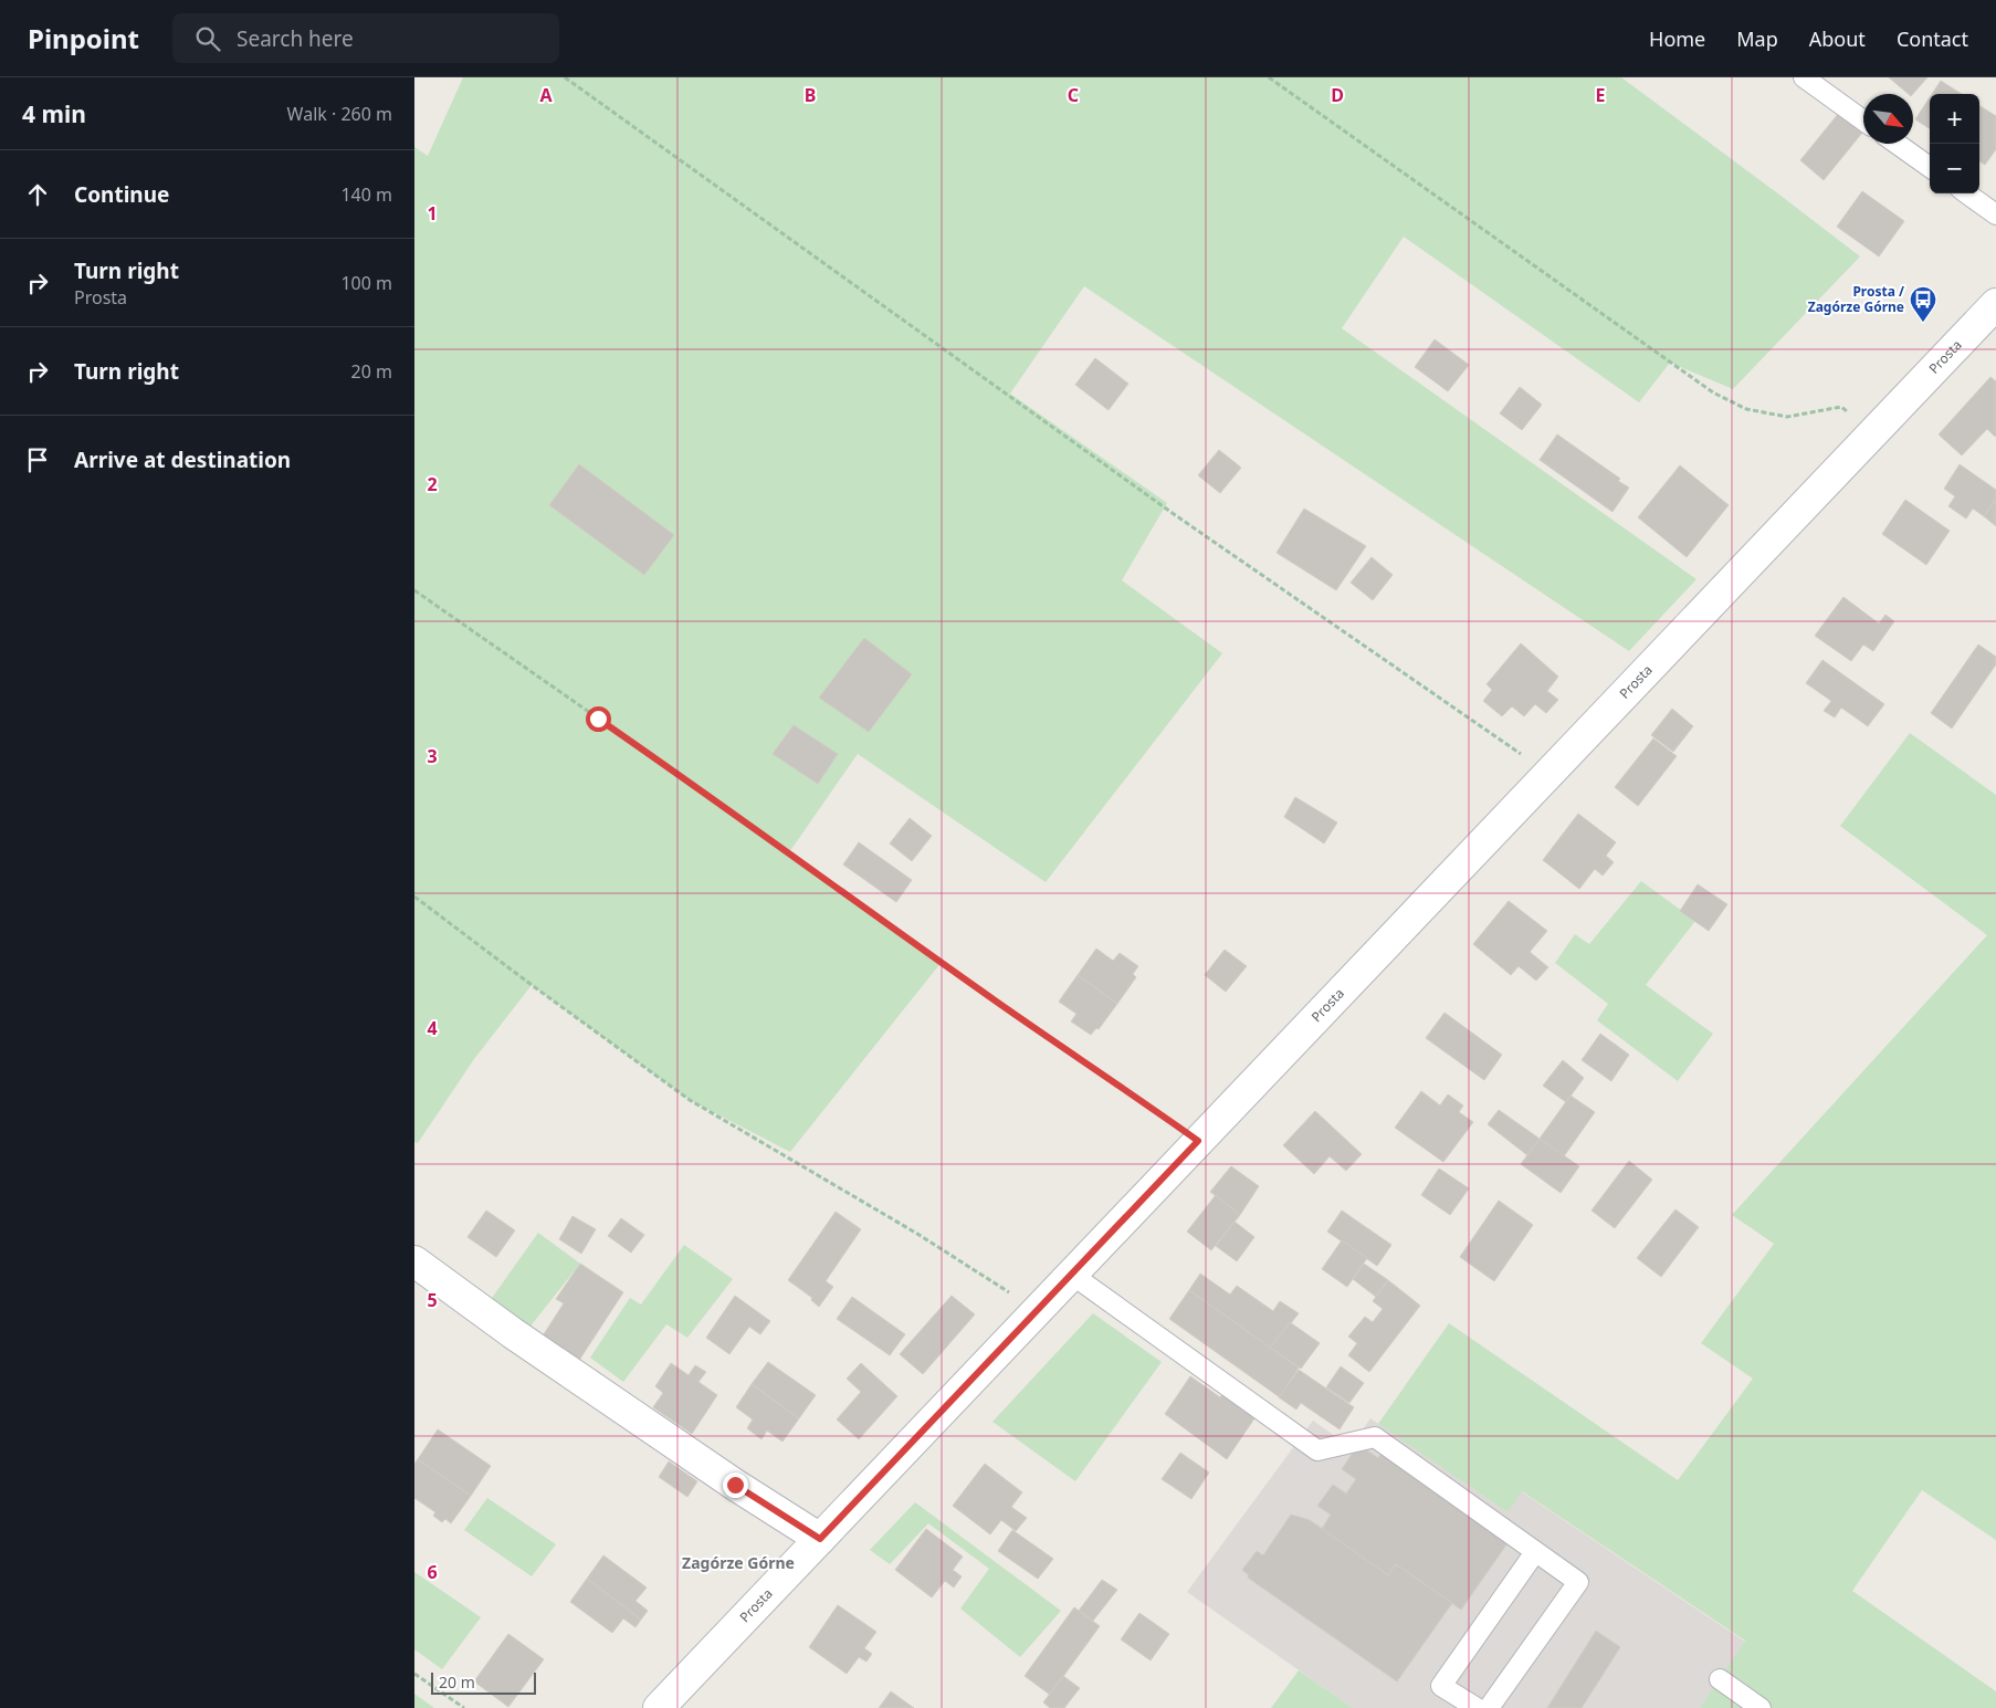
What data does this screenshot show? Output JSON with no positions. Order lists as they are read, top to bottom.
{
  "streets": {
    "street": ["Prosta"]
  },
  "districts": ["Zagórze Górne"],
  "places": {
    "bus stop": ["Prosta / Zagórze Górne"]
  },
  "scale_bar": "20 m",
  "north": "bottom right",
  "page": {
    "header": "Pinpoint",
    "search": "Search here",
    "nav": [
      "Home",
      "Map",
      "About",
      "Contact"
    ],
    "heading": ["4 min", "Walk · 260 m"],
    "map_buttons": ["+", "−"],
    "list": [
      ["Continue", "140 m"],
      ["Turn right", "Prosta", "100 m"],
      ["Turn right", "20 m"],
      "Arrive at destination"
    ],
    "scale": "20 m"
  },
  "grid": {
    "columns": [
      "A",
      "B",
      "C",
      "D",
      "E"
    ],
    "rows": [
      "1",
      "2",
      "3",
      "4",
      "5",
      "6"
    ]
  }
}
